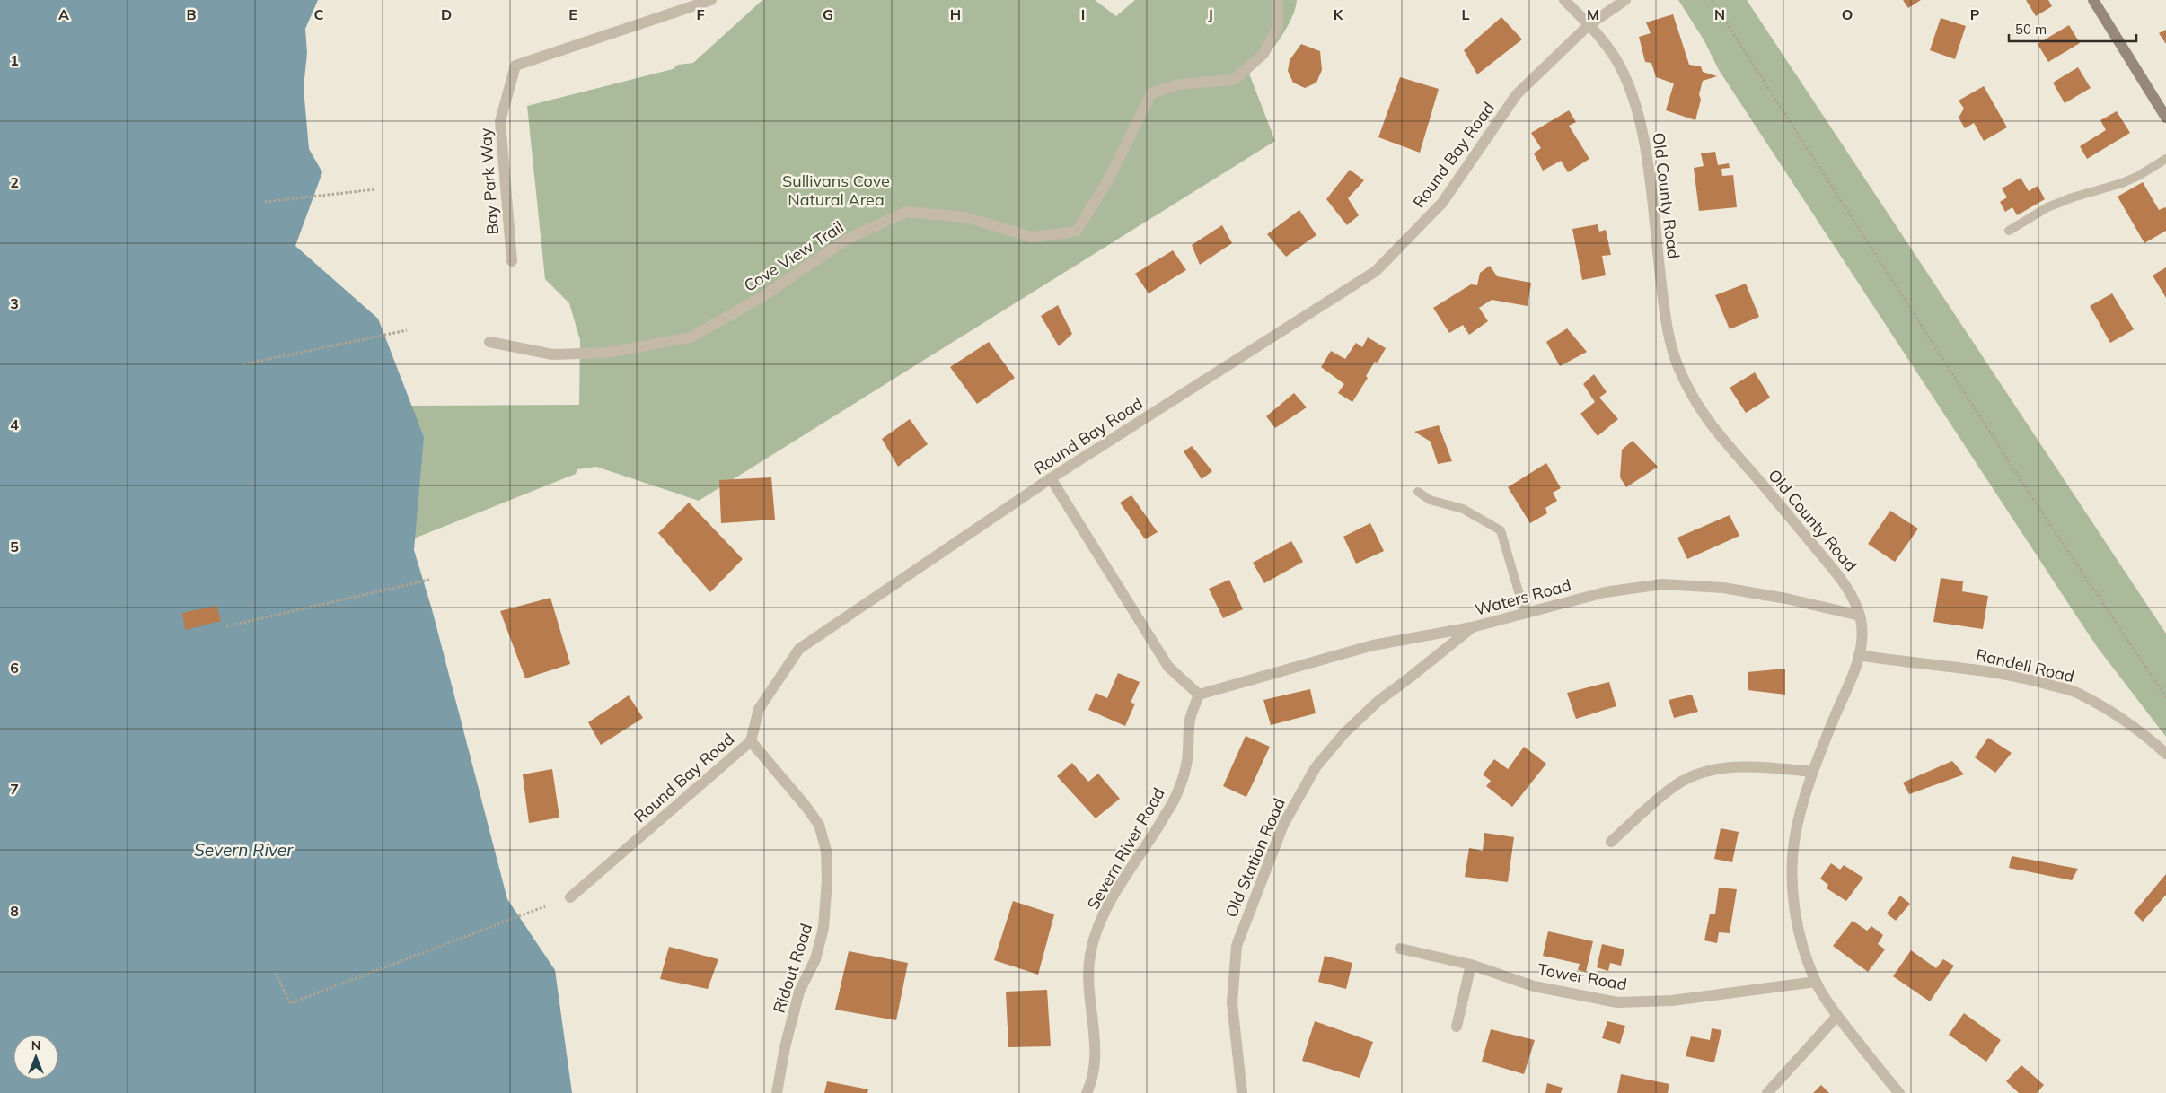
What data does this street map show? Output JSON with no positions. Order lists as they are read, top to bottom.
{
  "streets": {
    "street": [
      "Round Bay Road",
      "Bay Park Way",
      "Old County Road",
      "Cove View Trail",
      "Waters Road",
      "Randell Road",
      "Severn River Road",
      "Old Station Road",
      "Ridout Road",
      "Tower Road"
    ]
  },
  "crossings": [
    ["Round Bay Road", "Old County Road"],
    ["Round Bay Road", "Ridout Road"],
    ["Old County Road", "Waters Road"],
    ["Old County Road", "Randell Road"],
    ["Old County Road", "Tower Road"],
    ["Waters Road", "Severn River Road"],
    ["Waters Road", "Old Station Road"]
  ],
  "water": ["Severn River"],
  "parks": ["Sullivans Cove Natural Area"],
  "scale_bar": "50 m",
  "north": "top",
  "grid": {
    "columns": [
      "A",
      "B",
      "C",
      "D",
      "E",
      "F",
      "G",
      "H",
      "I",
      "J",
      "K",
      "L",
      "M",
      "N",
      "O",
      "P"
    ],
    "rows": [
      "1",
      "2",
      "3",
      "4",
      "5",
      "6",
      "7",
      "8"
    ]
  }
}
